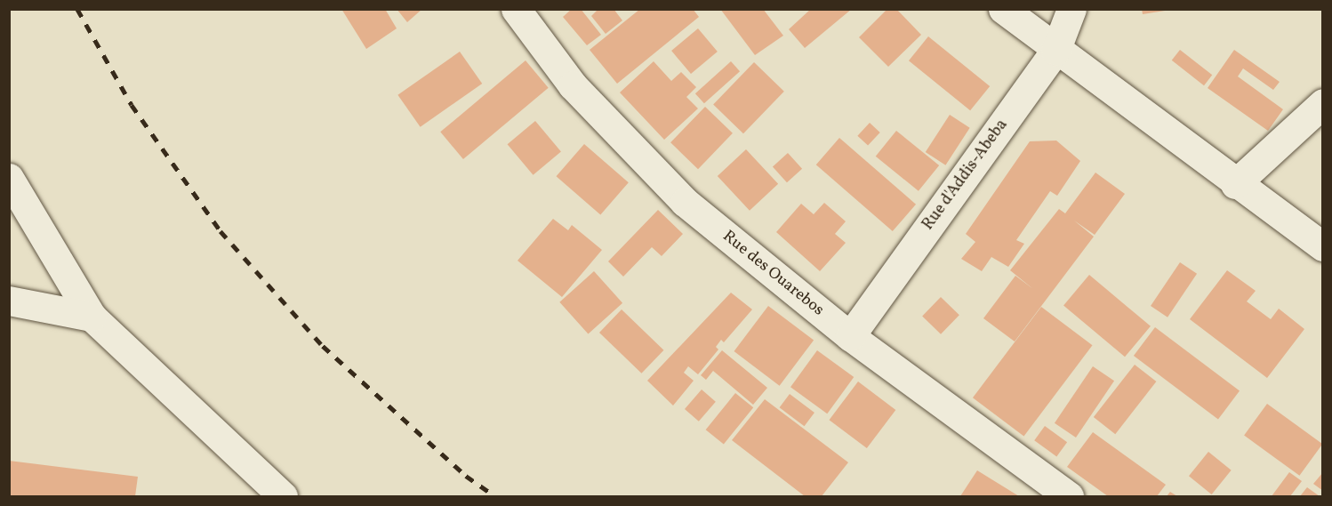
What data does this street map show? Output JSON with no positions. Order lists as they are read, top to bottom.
{
  "streets": {
    "street": ["Rue d'Addis-Abeba", "Rue des Ouarebos"]
  },
  "crossings": [
    ["Rue d'Addis-Abeba", "Rue des Ouarebos"]
  ]
}
